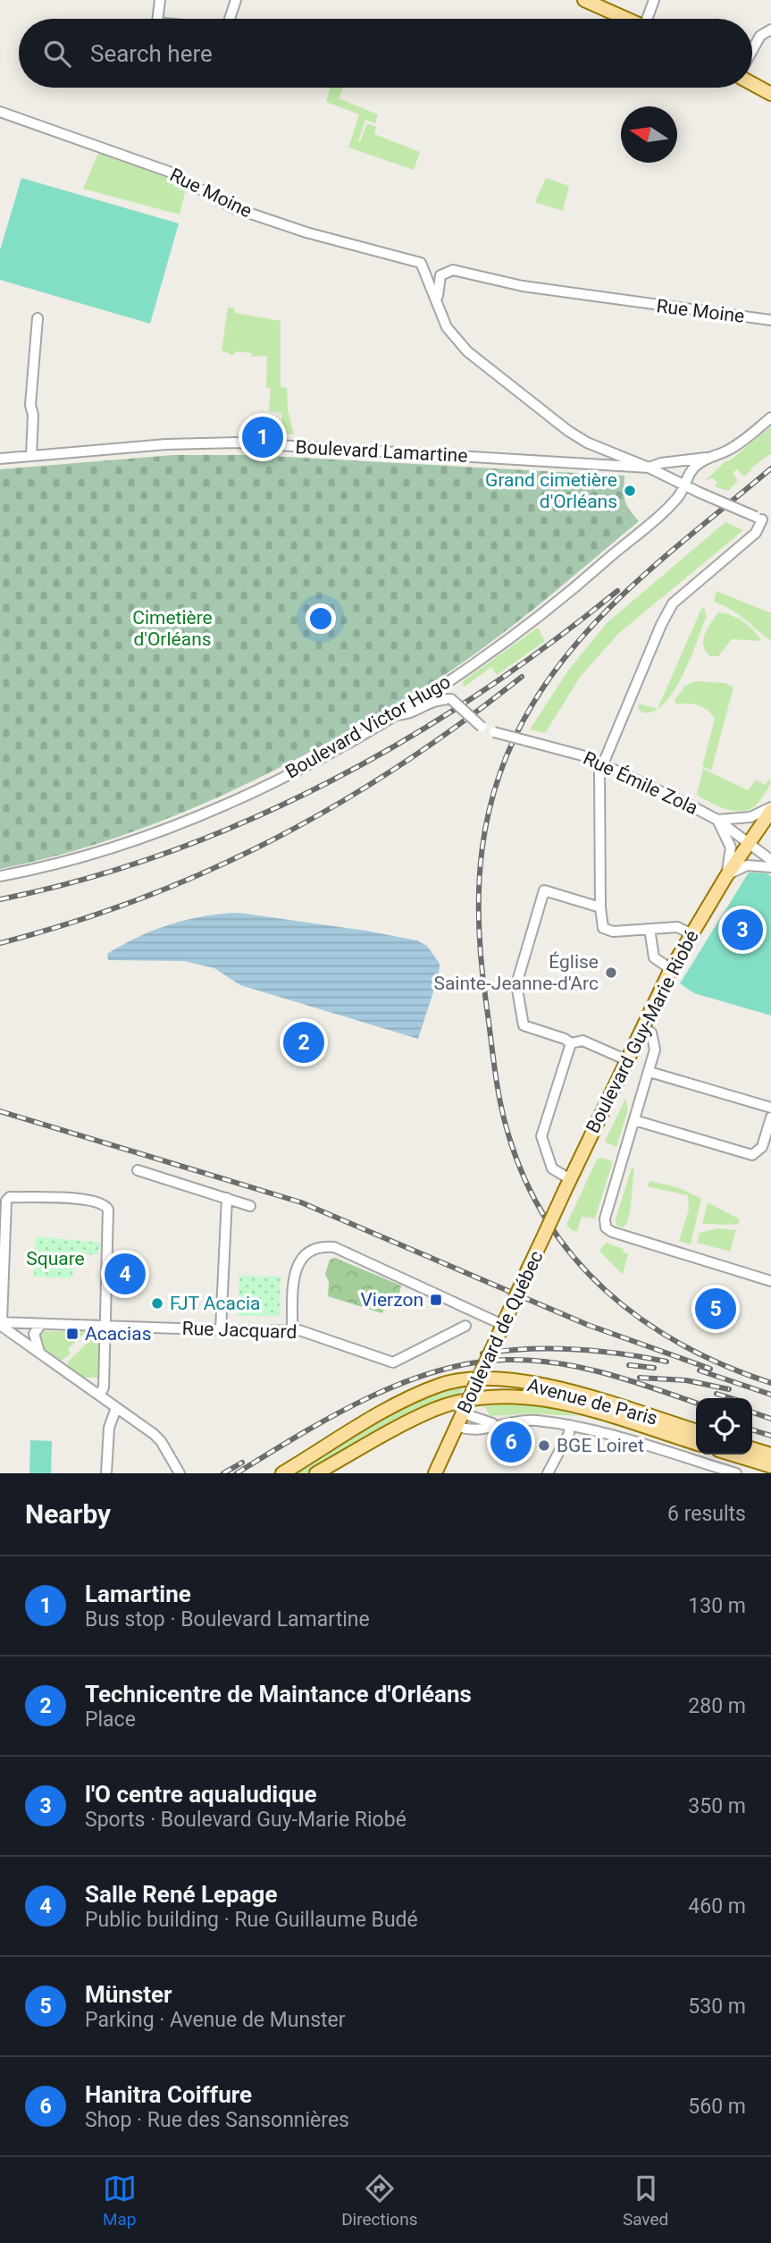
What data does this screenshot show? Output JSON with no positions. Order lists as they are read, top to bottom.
{
  "streets": {
    "main road": ["Boulevard Guy-Marie Riobé", "Boulevard de Québec", "Avenue de Paris"],
    "street": [
      "Rue Moine",
      "Boulevard Lamartine",
      "Boulevard Victor Hugo",
      "Rue Émile Zola",
      "Rue Jacquard"
    ]
  },
  "crossings": [
    ["Boulevard Lamartine", "Boulevard Victor Hugo"],
    ["Boulevard Victor Hugo", "Rue Émile Zola"],
    ["Boulevard Guy-Marie Riobé", "Boulevard de Québec"]
  ],
  "parks": ["Cimetière d'Orléans", "Square"],
  "places": {
    "other": [
      "Grand cimetière d'Orléans",
      "Église Sainte-Jeanne-d'Arc",
      "FJT Acacia",
      "BGE Loiret"
    ],
    "transit": ["Vierzon", "Acacias"]
  },
  "north": "left",
  "page": {
    "search": "Search here",
    "pins": [
      "1",
      "3",
      "2",
      "4",
      "5",
      "6"
    ],
    "heading": ["Nearby", "6 results"],
    "list": [
      {
        "mark": "1",
        "name": "Lamartine",
        "note": "Bus stop · Boulevard Lamartine",
        "value": "130 m"
      },
      {
        "mark": "2",
        "name": "Technicentre de Maintance d'Orléans",
        "note": "Place",
        "value": "280 m"
      },
      {
        "mark": "3",
        "name": "l'O centre aqualudique",
        "note": "Sports · Boulevard Guy-Marie Riobé",
        "value": "350 m"
      },
      {
        "mark": "4",
        "name": "Salle René Lepage",
        "note": "Public building · Rue Guillaume Budé",
        "value": "460 m"
      },
      {
        "mark": "5",
        "name": "Münster",
        "note": "Parking · Avenue de Munster",
        "value": "530 m"
      },
      {
        "mark": "6",
        "name": "Hanitra Coiffure",
        "note": "Shop · Rue des Sansonnières",
        "value": "560 m"
      }
    ],
    "nav": ["Map", "Directions", "Saved"]
  }
}
